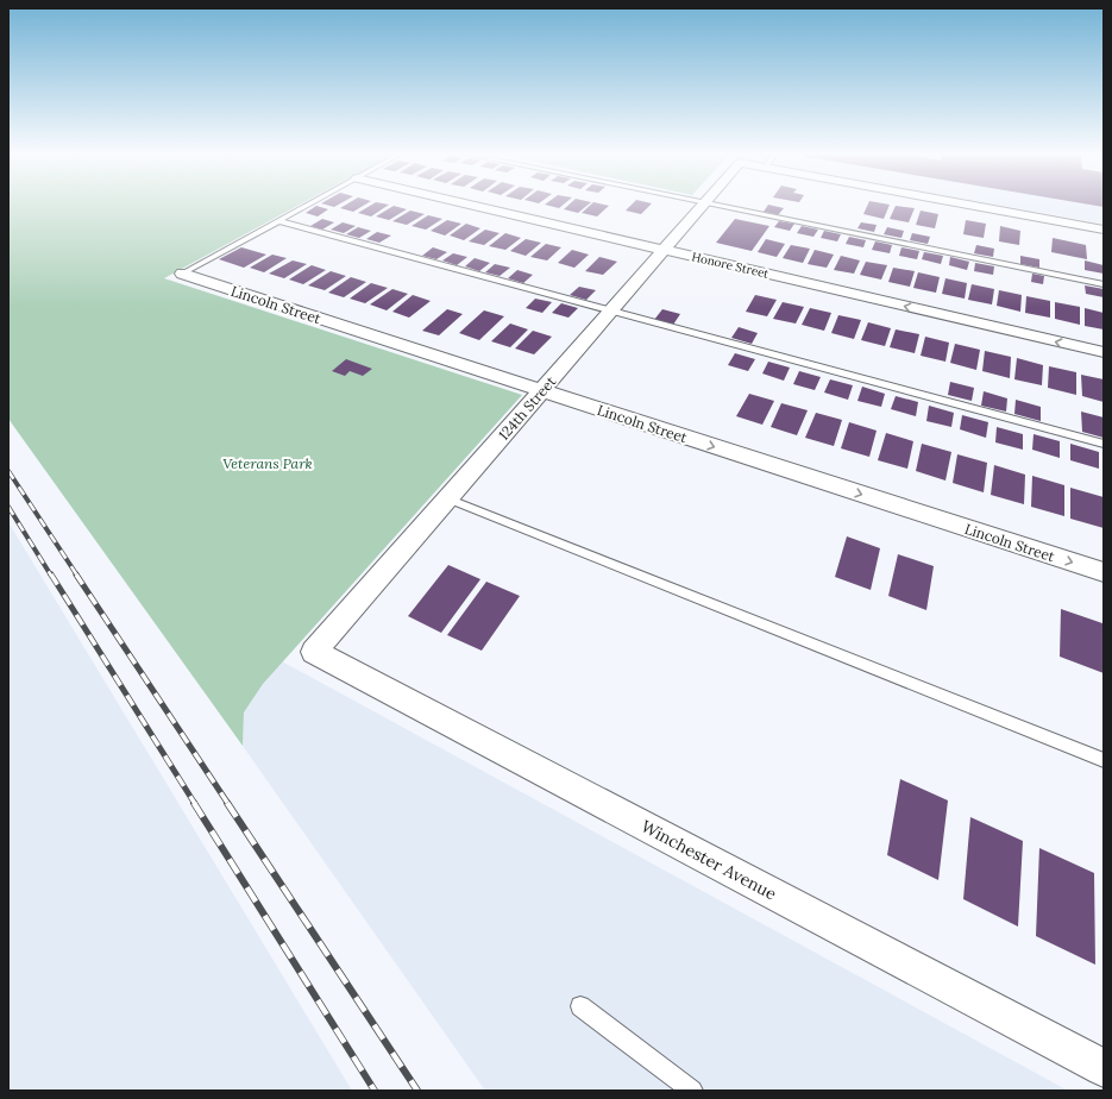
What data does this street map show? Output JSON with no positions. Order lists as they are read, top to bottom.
{
  "streets": {
    "street": [
      "Honore Street",
      "Lincoln Street",
      "124th Street",
      "Winchester Avenue"
    ]
  },
  "crossings": [
    ["Honore Street", "124th Street"],
    ["Lincoln Street", "124th Street"],
    ["124th Street", "Winchester Avenue"]
  ],
  "one_way": ["Lincoln Street"],
  "parks": ["Veterans Park"]
}
